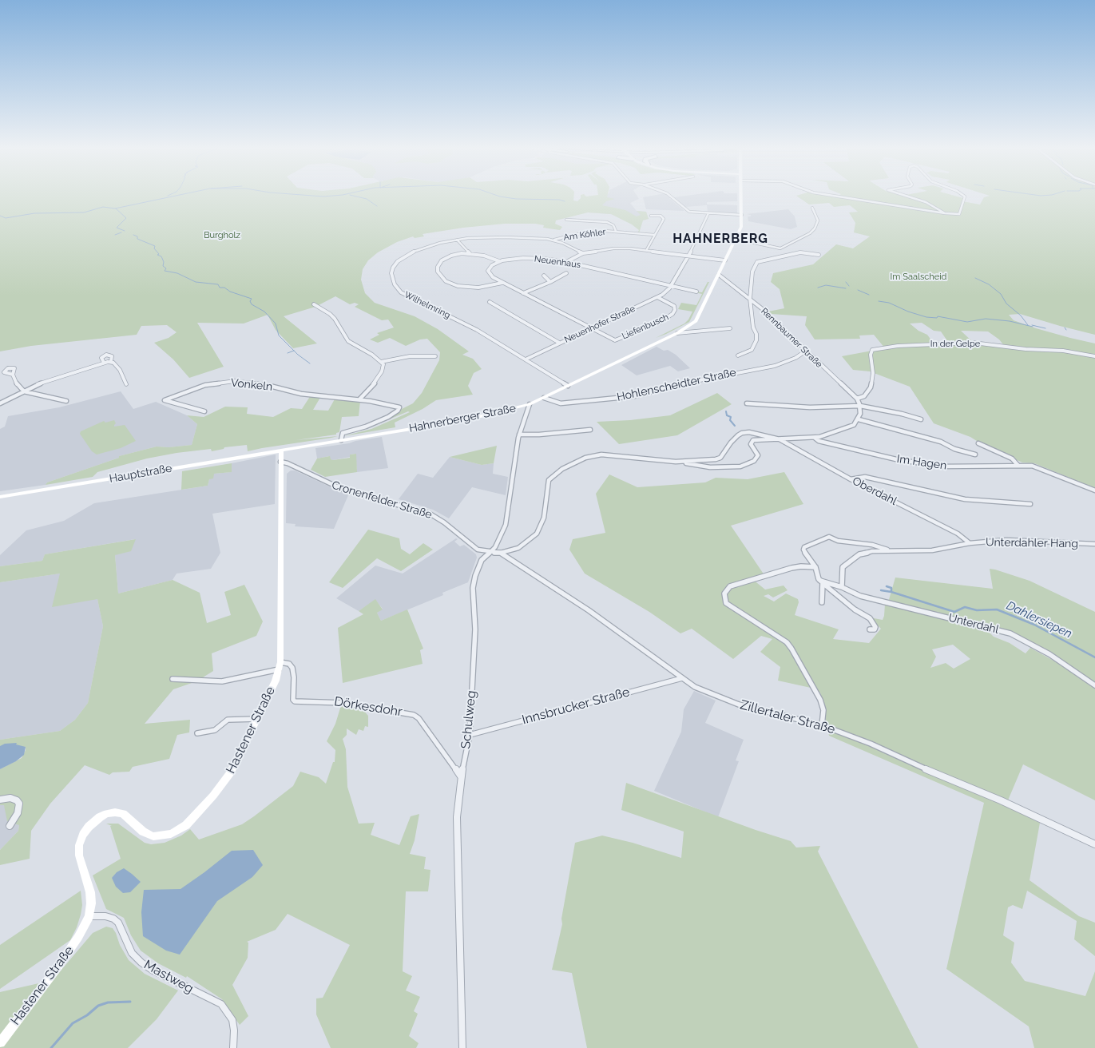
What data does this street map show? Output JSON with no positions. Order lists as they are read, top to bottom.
{
  "streets": {
    "main road": ["Hahnerberger Straße", "Hauptstraße", "Hastener Straße"],
    "street": [
      "Am Köhler",
      "Neuenhaus",
      "Wilhelmring",
      "Neuenhofer Straße",
      "Liefenbusch",
      "Rennbaumer Straße",
      "In der Gelpe",
      "Vonkeln",
      "Hohlenscheidter Straße",
      "Im Hagen",
      "Oberdahl",
      "Cronenfelder Straße",
      "Unterdahler Hang",
      "Unterdahl",
      "Innsbrucker Straße",
      "Dörkesdohr",
      "Zillertaler Straße",
      "Schulweg",
      "Mastweg"
    ]
  },
  "crossings": [
    ["Am Köhler", "Wilhelmring"],
    ["Neuenhaus", "Neuenhofer Straße"],
    ["Wilhelmring", "Neuenhofer Straße"],
    ["Wilhelmring", "Hahnerberger Straße"],
    ["Neuenhofer Straße", "Liefenbusch"],
    ["Rennbaumer Straße", "In der Gelpe"],
    ["Rennbaumer Straße", "Hohlenscheidter Straße"],
    ["Rennbaumer Straße", "Hahnerberger Straße"],
    ["Vonkeln", "Hahnerberger Straße"],
    ["Hohlenscheidter Straße", "Hahnerberger Straße"],
    ["Hahnerberger Straße", "Hauptstraße"],
    ["Hahnerberger Straße", "Schulweg"],
    ["Hahnerberger Straße", "Hastener Straße"],
    ["Hauptstraße", "Hastener Straße"],
    ["Oberdahl", "Cronenfelder Straße"],
    ["Oberdahl", "Unterdahler Hang"],
    ["Cronenfelder Straße", "Zillertaler Straße"],
    ["Cronenfelder Straße", "Schulweg"],
    ["Cronenfelder Straße", "Hastener Straße"],
    ["Innsbrucker Straße", "Zillertaler Straße"],
    ["Innsbrucker Straße", "Schulweg"],
    ["Dörkesdohr", "Schulweg"],
    ["Dörkesdohr", "Hastener Straße"],
    ["Hastener Straße", "Mastweg"]
  ],
  "districts": ["HAHNERBERG"],
  "water": ["Dahlersiepen"],
  "parks": ["Burgholz", "Im Saalscheid"]
}
